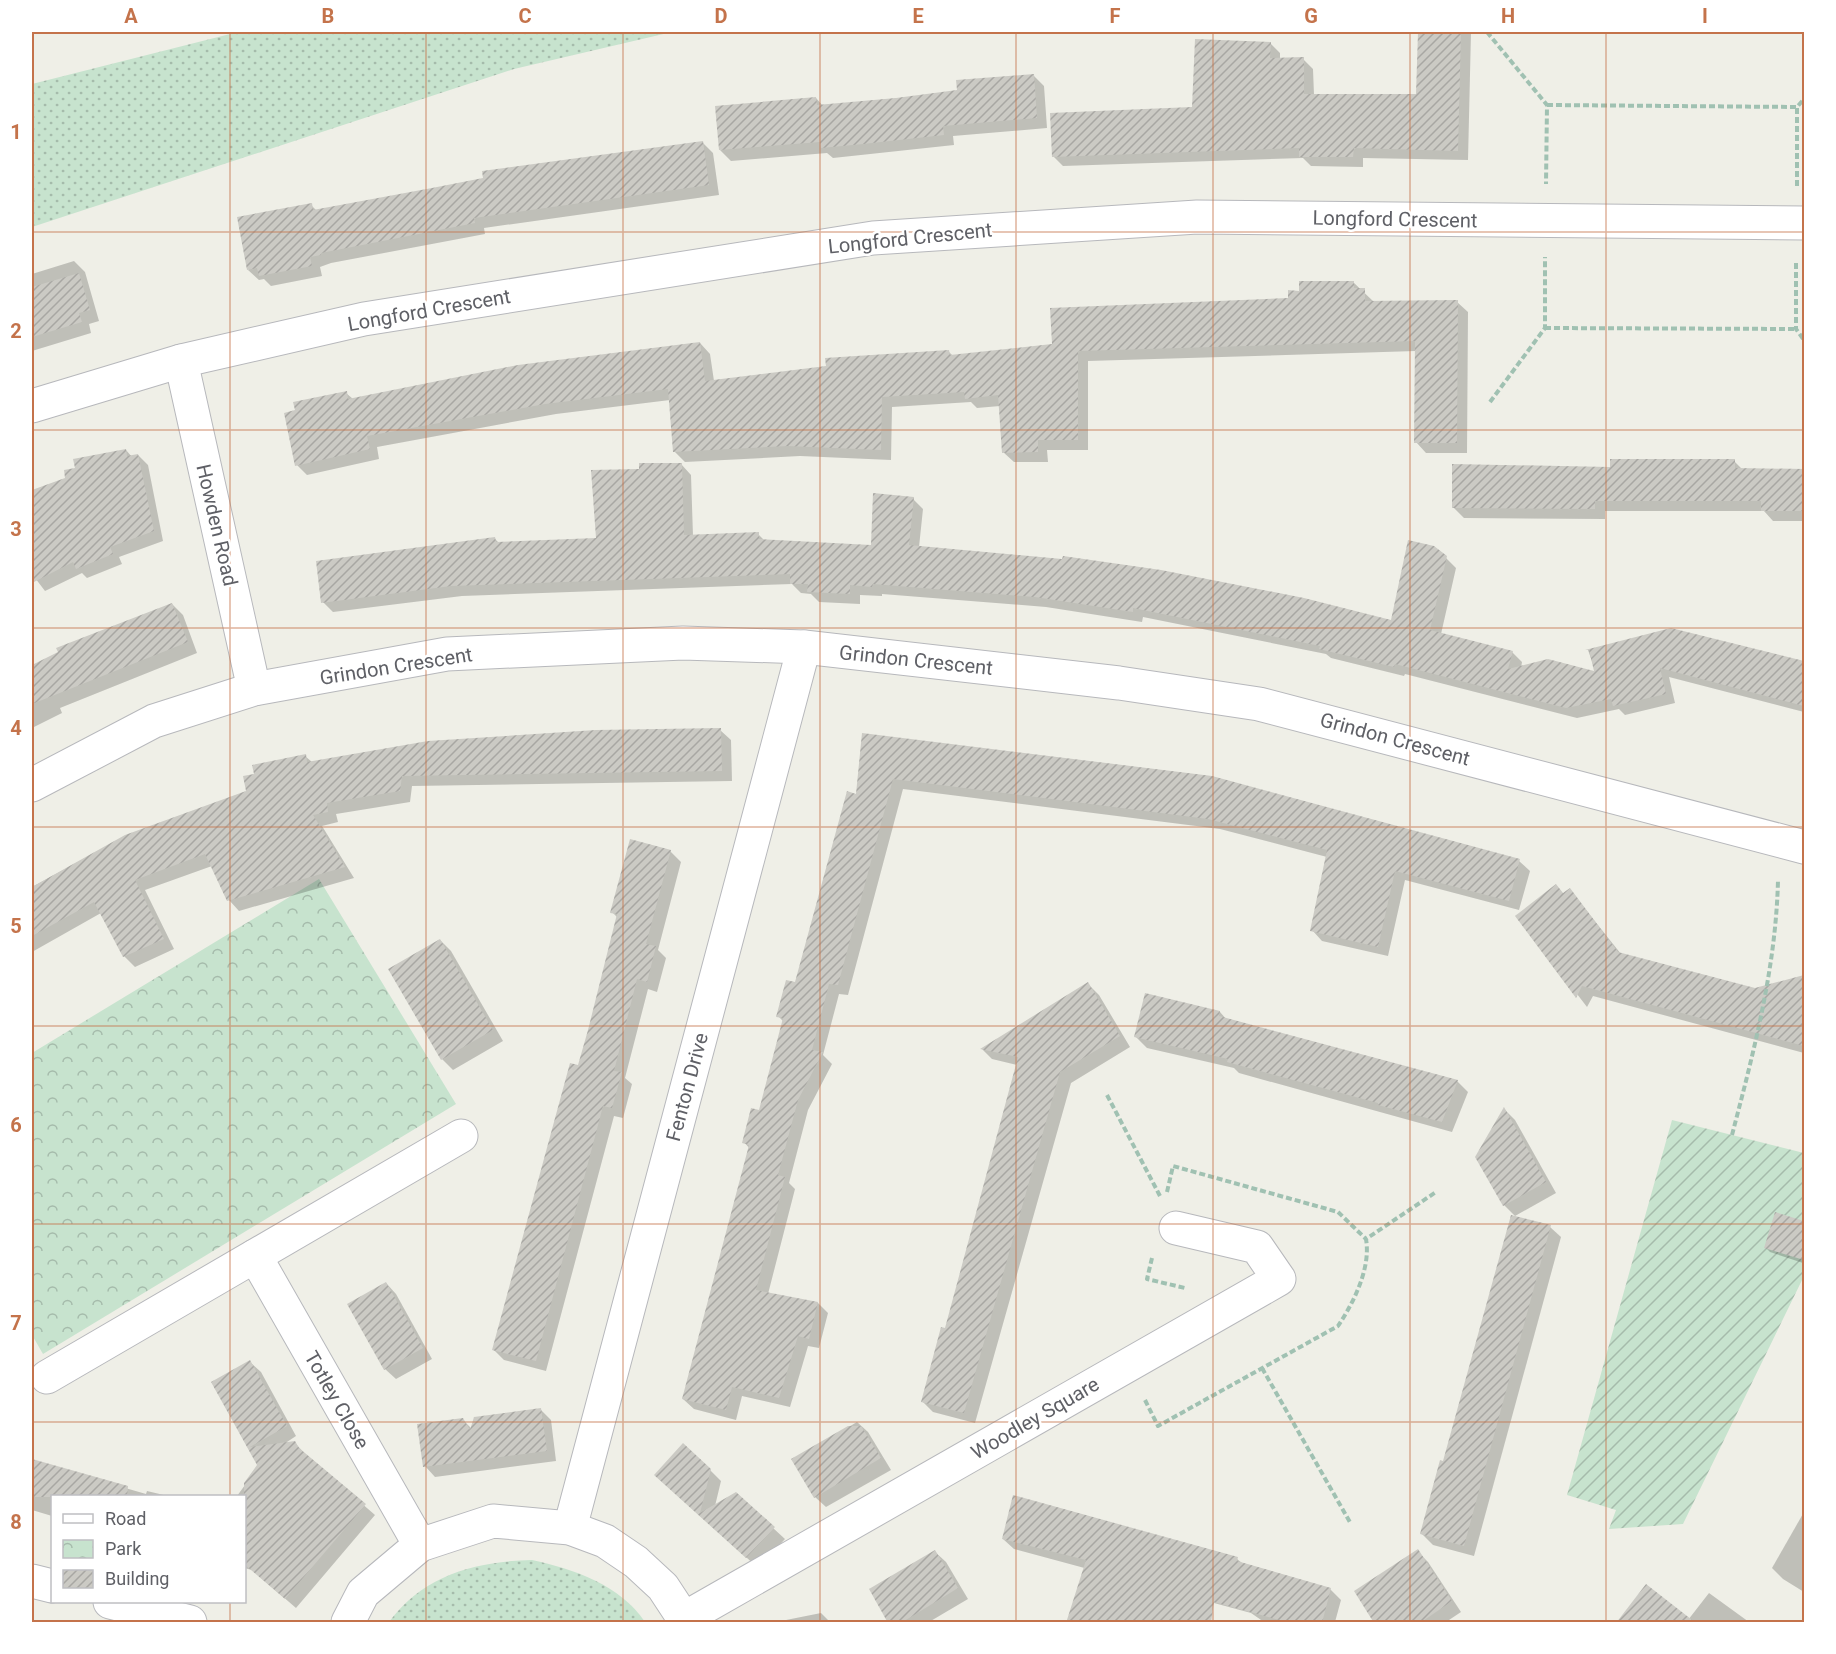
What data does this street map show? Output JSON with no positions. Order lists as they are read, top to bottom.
{
  "streets": {
    "street": [
      "Longford Crescent",
      "Howden Road",
      "Grindon Crescent",
      "Fenton Drive",
      "Totley Close",
      "Woodley Square"
    ]
  },
  "crossings": [
    ["Longford Crescent", "Howden Road"],
    ["Howden Road", "Grindon Crescent"],
    ["Grindon Crescent", "Fenton Drive"]
  ],
  "legend": ["Road", "Park", "Building"],
  "grid": {
    "columns": [
      "A",
      "B",
      "C",
      "D",
      "E",
      "F",
      "G",
      "H",
      "I"
    ],
    "rows": [
      "1",
      "2",
      "3",
      "4",
      "5",
      "6",
      "7",
      "8"
    ]
  }
}
